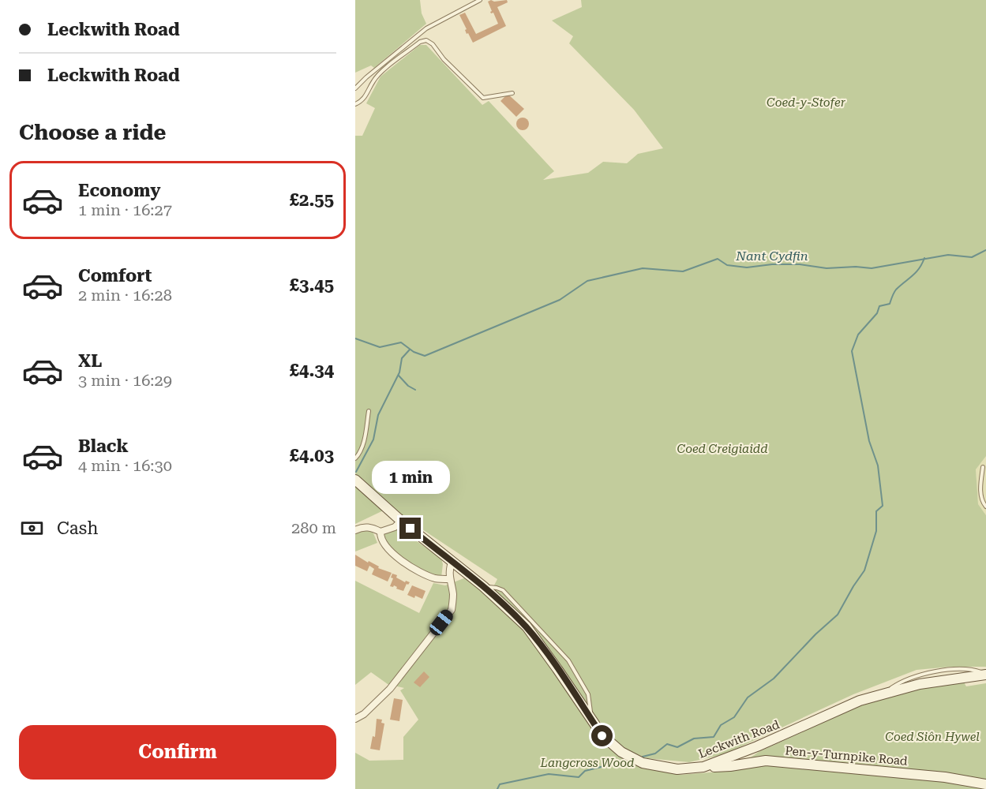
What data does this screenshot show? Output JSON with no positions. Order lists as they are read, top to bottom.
{
  "streets": {
    "main road": ["Leckwith Road", "Pen-y-Turnpike Road"]
  },
  "crossings": [
    ["Leckwith Road", "Pen-y-Turnpike Road"]
  ],
  "water": ["Nant Cydfin"],
  "parks": [
    "Coed-y-Stofer",
    "Coed Creigiaidd",
    "Coed Siôn Hywel",
    "Langcross Wood"
  ],
  "page": {
    "banner": ["Leckwith Road", "Leckwith Road"],
    "heading": "Choose a ride",
    "list": [
      {
        "name": "Economy",
        "note": "1 min · 16:27",
        "value": "£2.55"
      },
      {
        "name": "Comfort",
        "note": "2 min · 16:28",
        "value": "£3.45"
      },
      {
        "name": "XL",
        "note": "3 min · 16:29",
        "value": "£4.34"
      },
      {
        "name": "Black",
        "note": "4 min · 16:30",
        "value": "£4.03"
      }
    ],
    "bubble": "1 min",
    "pay": ["Cash", "280 m"],
    "buttons": "Confirm"
  }
}
